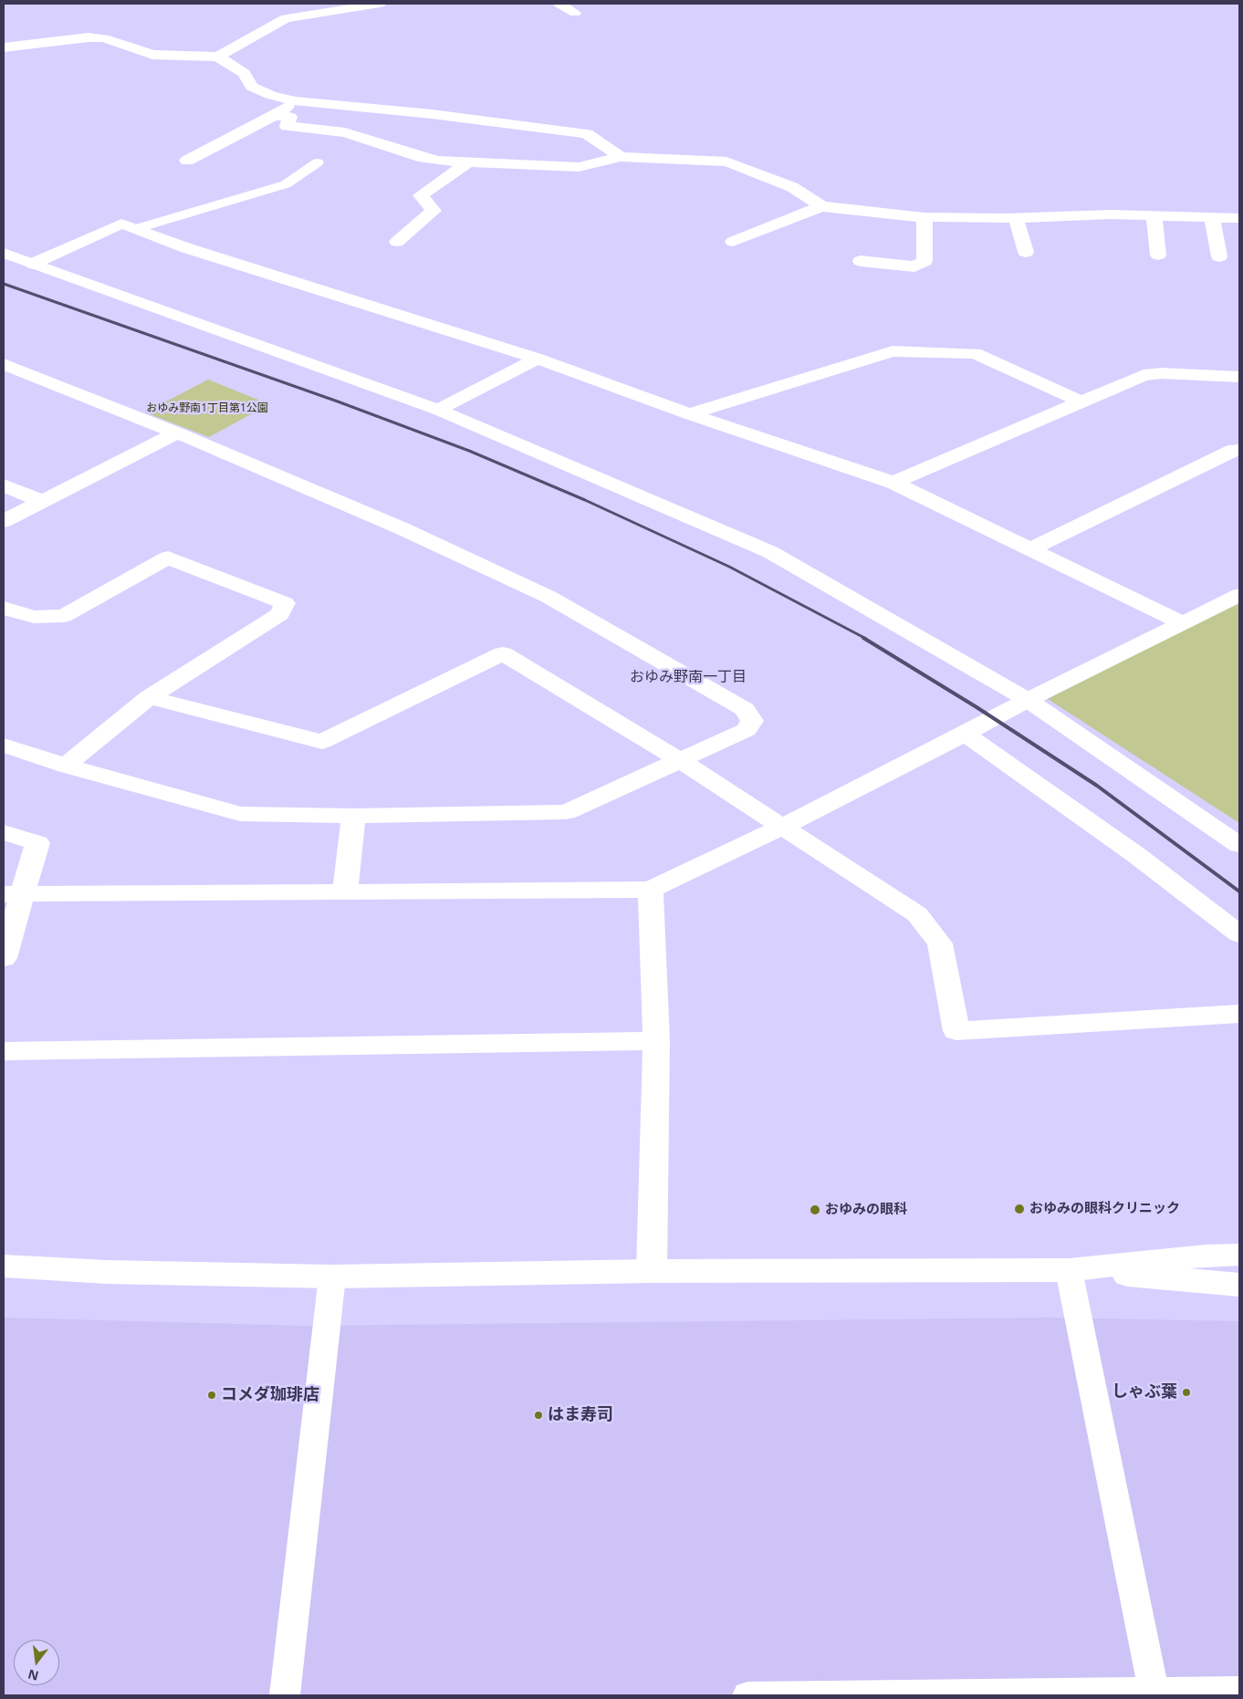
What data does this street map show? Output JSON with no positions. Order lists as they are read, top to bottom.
{
  "districts": ["おゆみ野南一丁目"],
  "parks": ["おゆみ野南1丁目第1公園"],
  "places": [
    "おゆみの眼科クリニック",
    "おゆみの眼科",
    "しゃぶ葉",
    "コメダ珈琲店",
    "はま寿司"
  ],
  "north": "bottom"
}
